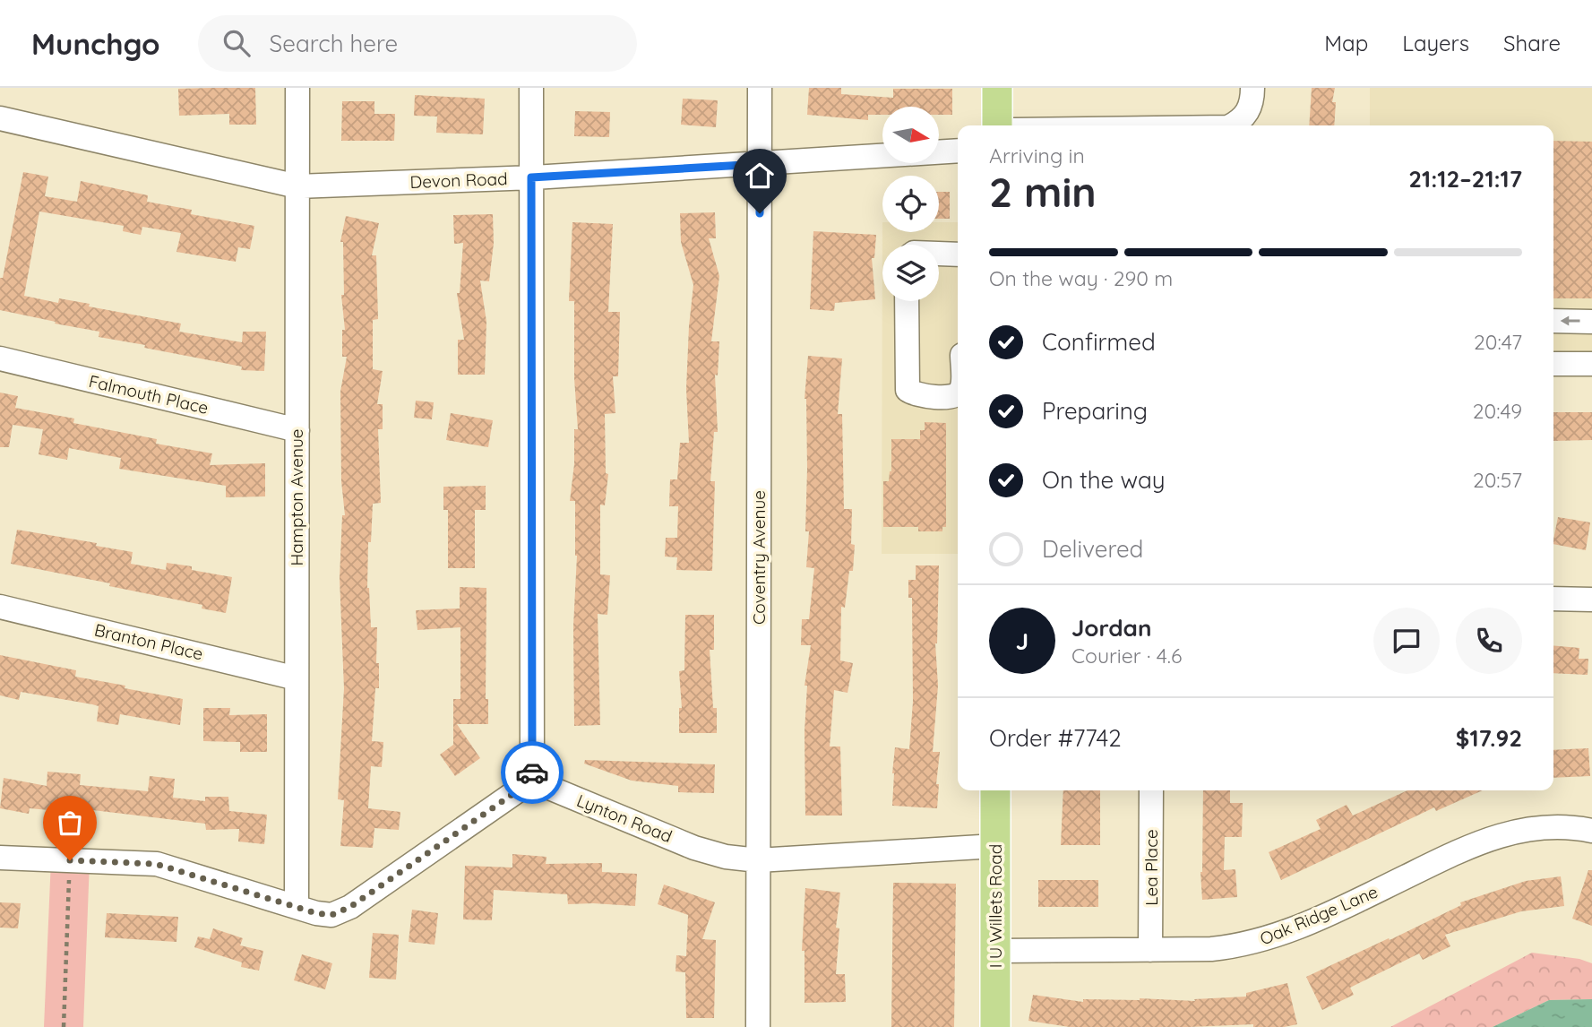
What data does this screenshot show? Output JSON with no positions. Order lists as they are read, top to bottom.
{
  "streets": {
    "main road": ["I U Willets Road"],
    "street": [
      "Devon Road",
      "Falmouth Place",
      "Hampton Avenue",
      "Coventry Avenue",
      "Branton Place",
      "Lynton Road",
      "Lea Place",
      "Oak Ridge Lane"
    ]
  },
  "crossings": [
    ["Devon Road", "Hampton Avenue"],
    ["Devon Road", "Coventry Avenue"],
    ["Falmouth Place", "Hampton Avenue"],
    ["Hampton Avenue", "Branton Place"],
    ["Coventry Avenue", "Lynton Road"],
    ["Lynton Road", "I U Willets Road"],
    ["Lea Place", "Oak Ridge Lane"],
    ["I U Willets Road", "Oak Ridge Lane"]
  ],
  "north": "right",
  "page": {
    "header": "Munchgo",
    "search": "Search here",
    "nav": ["Map", "Layers", "Share"],
    "heading": ["2 min", "Arriving in", "21:12–21:17"],
    "panel": [
      "Jordan",
      "Courier · 4.6",
      "Order #7742",
      "$17.92"
    ],
    "bar": "On the way · 290 m",
    "list": [
      ["Confirmed", "20:47"],
      ["Preparing", "20:49"],
      ["On the way", "20:57"],
      "Delivered"
    ],
    "round": "J"
  }
}
